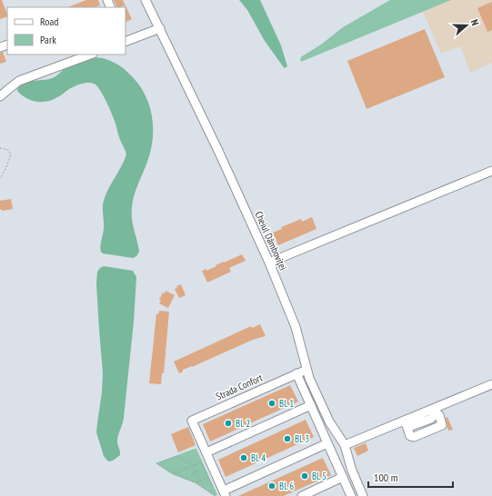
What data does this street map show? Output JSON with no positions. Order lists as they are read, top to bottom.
{
  "streets": {
    "street": ["Cheiul Dâmboviței", "Strada Confort"]
  },
  "places": [
    "Bl. 1",
    "Bl. 2",
    "Bl. 3",
    "Bl. 4",
    "Bl. 5",
    "Bl. 6"
  ],
  "legend": ["Road", "Park"],
  "scale_bar": "100 m",
  "north": "right"
}
